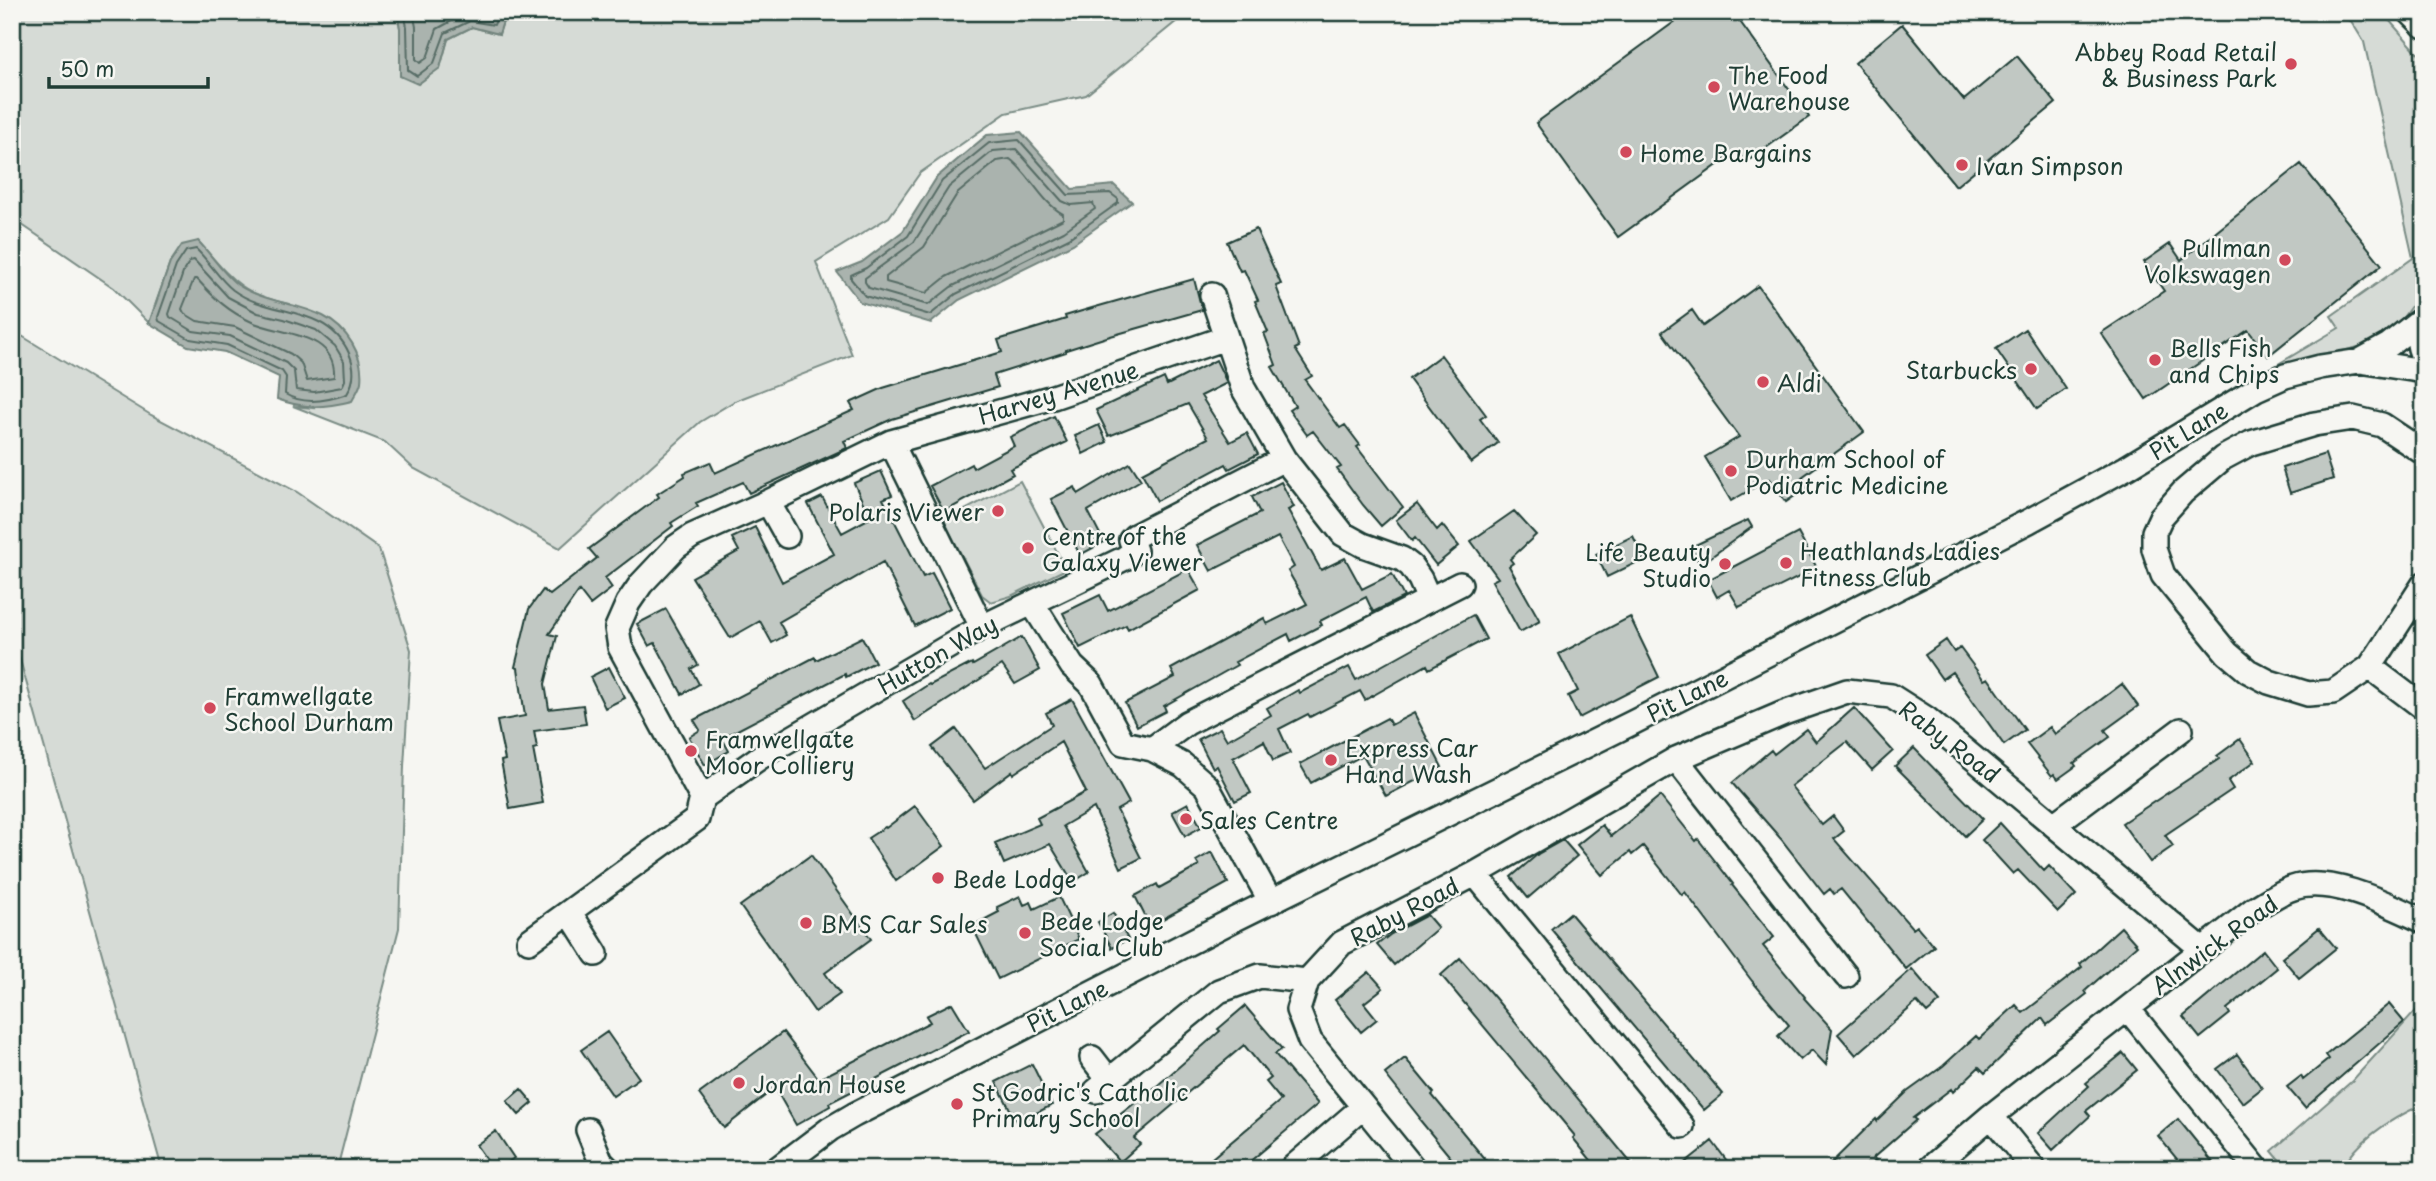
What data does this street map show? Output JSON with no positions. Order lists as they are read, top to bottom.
{
  "streets": {
    "street": [
      "Harvey Avenue",
      "Pit Lane",
      "Hutton Way",
      "Raby Road",
      "Alnwick Road"
    ]
  },
  "crossings": [
    ["Harvey Avenue", "Hutton Way"],
    ["Raby Road", "Alnwick Road"]
  ],
  "places": [
    "Abbey Road Retail & Business Park",
    "The Food Warehouse",
    "Home Bargains",
    "Ivan Simpson",
    "Pullman Volkswagen",
    "Bells Fish and Chips",
    "Starbucks",
    "Aldi",
    "Durham School of Podiatric Medicine",
    "Polaris Viewer",
    "Centre of the Galaxy Viewer",
    "Heathlands Ladies Fitness Club",
    "Life Beauty Studio",
    "Framwellgate School Durham",
    "Framwellgate Moor Colliery",
    "Express Car Hand Wash",
    "Sales Centre",
    "Bede Lodge",
    "BMS Car Sales",
    "Bede Lodge Social Club",
    "Jordan House",
    "St Godric's Catholic Primary School"
  ],
  "scale_bar": "50 m"
}
